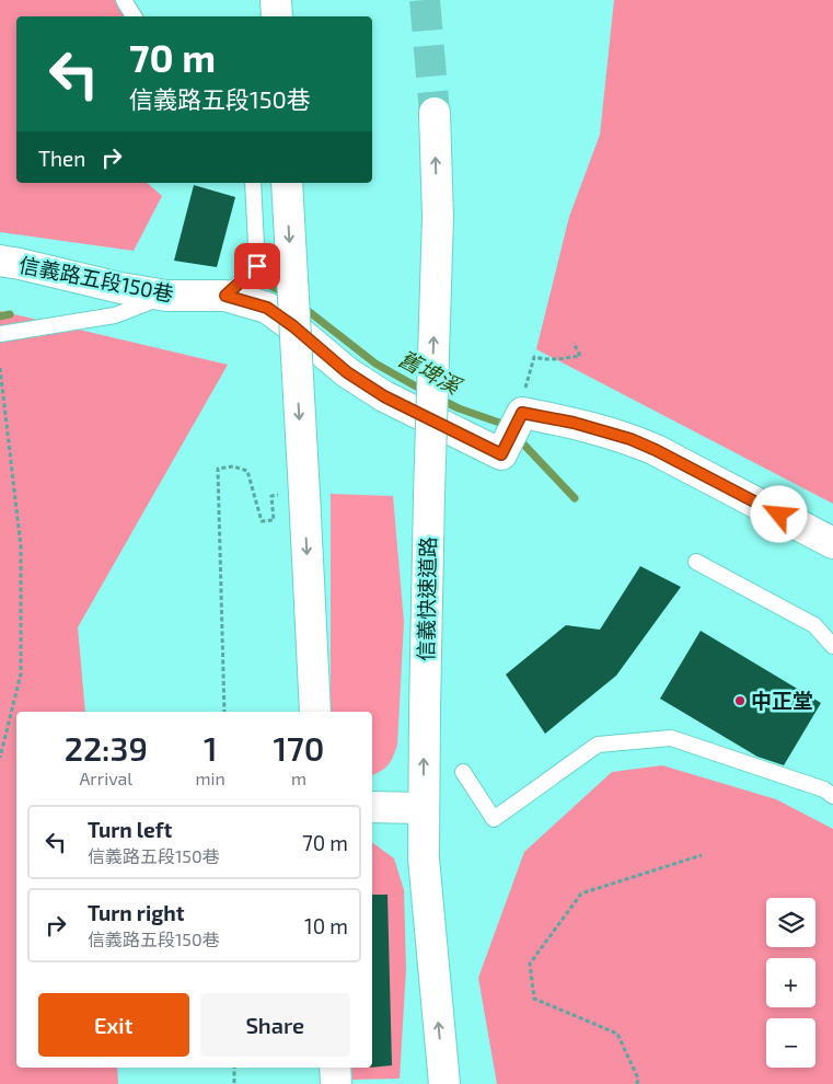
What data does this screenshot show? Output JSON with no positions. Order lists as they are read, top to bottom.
{
  "streets": {
    "main road": ["信義路五段150巷", "信義快速道路"]
  },
  "water": ["舊埤溪"],
  "places": ["中正堂"],
  "page": {
    "turn": ["70 m", "信義路五段150巷"],
    "then": "Then",
    "eta": [
      "22:39",
      "Arrival",
      "1",
      "min",
      "170",
      "m"
    ],
    "list": [
      {
        "name": "Turn left",
        "note": "信義路五段150巷",
        "value": "70 m"
      },
      {
        "name": "Turn right",
        "note": "信義路五段150巷",
        "value": "10 m"
      }
    ],
    "map_buttons": ["+", "−"],
    "buttons": ["Exit", "Share"]
  }
}
